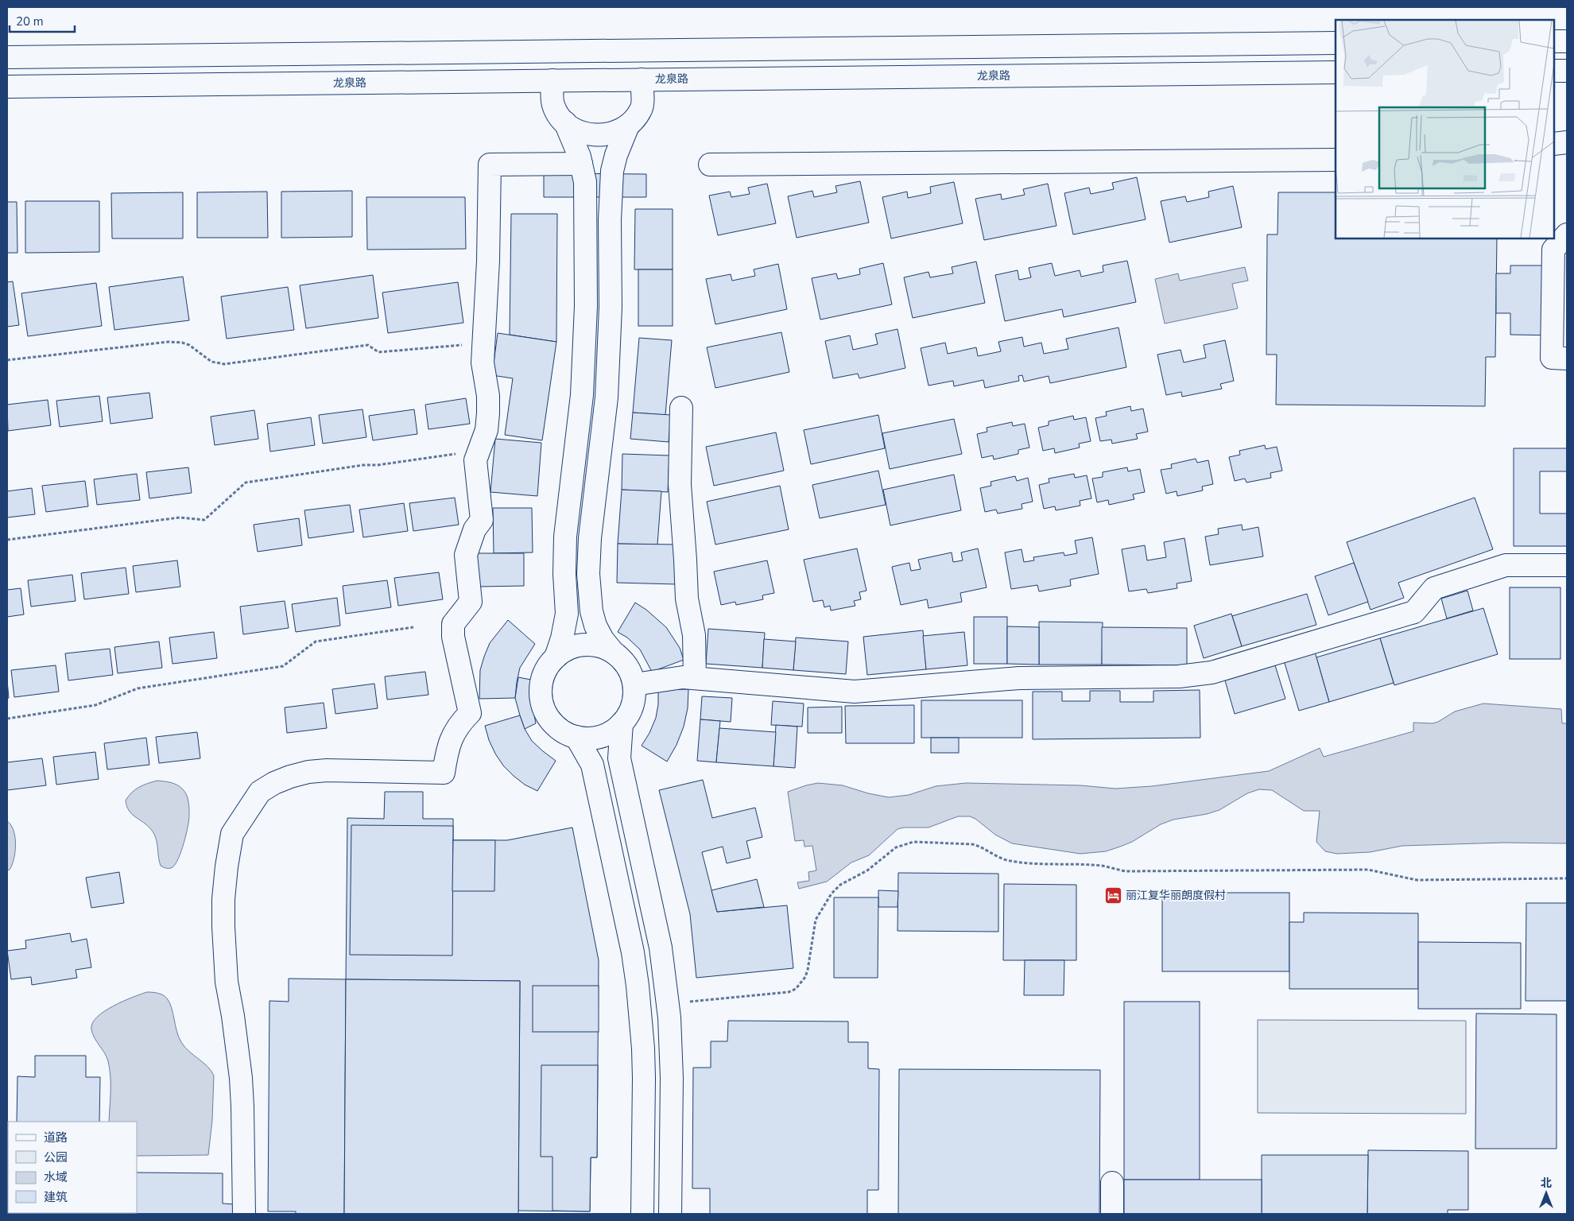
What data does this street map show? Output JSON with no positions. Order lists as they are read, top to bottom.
{
  "streets": {
    "main road": ["龙泉路"]
  },
  "places": {
    "hotel": ["丽江复华丽朗度假村"]
  },
  "legend": [
    "道路",
    "公园",
    "水域",
    "建筑"
  ],
  "scale_bar": "20 m",
  "north": "top"
}
